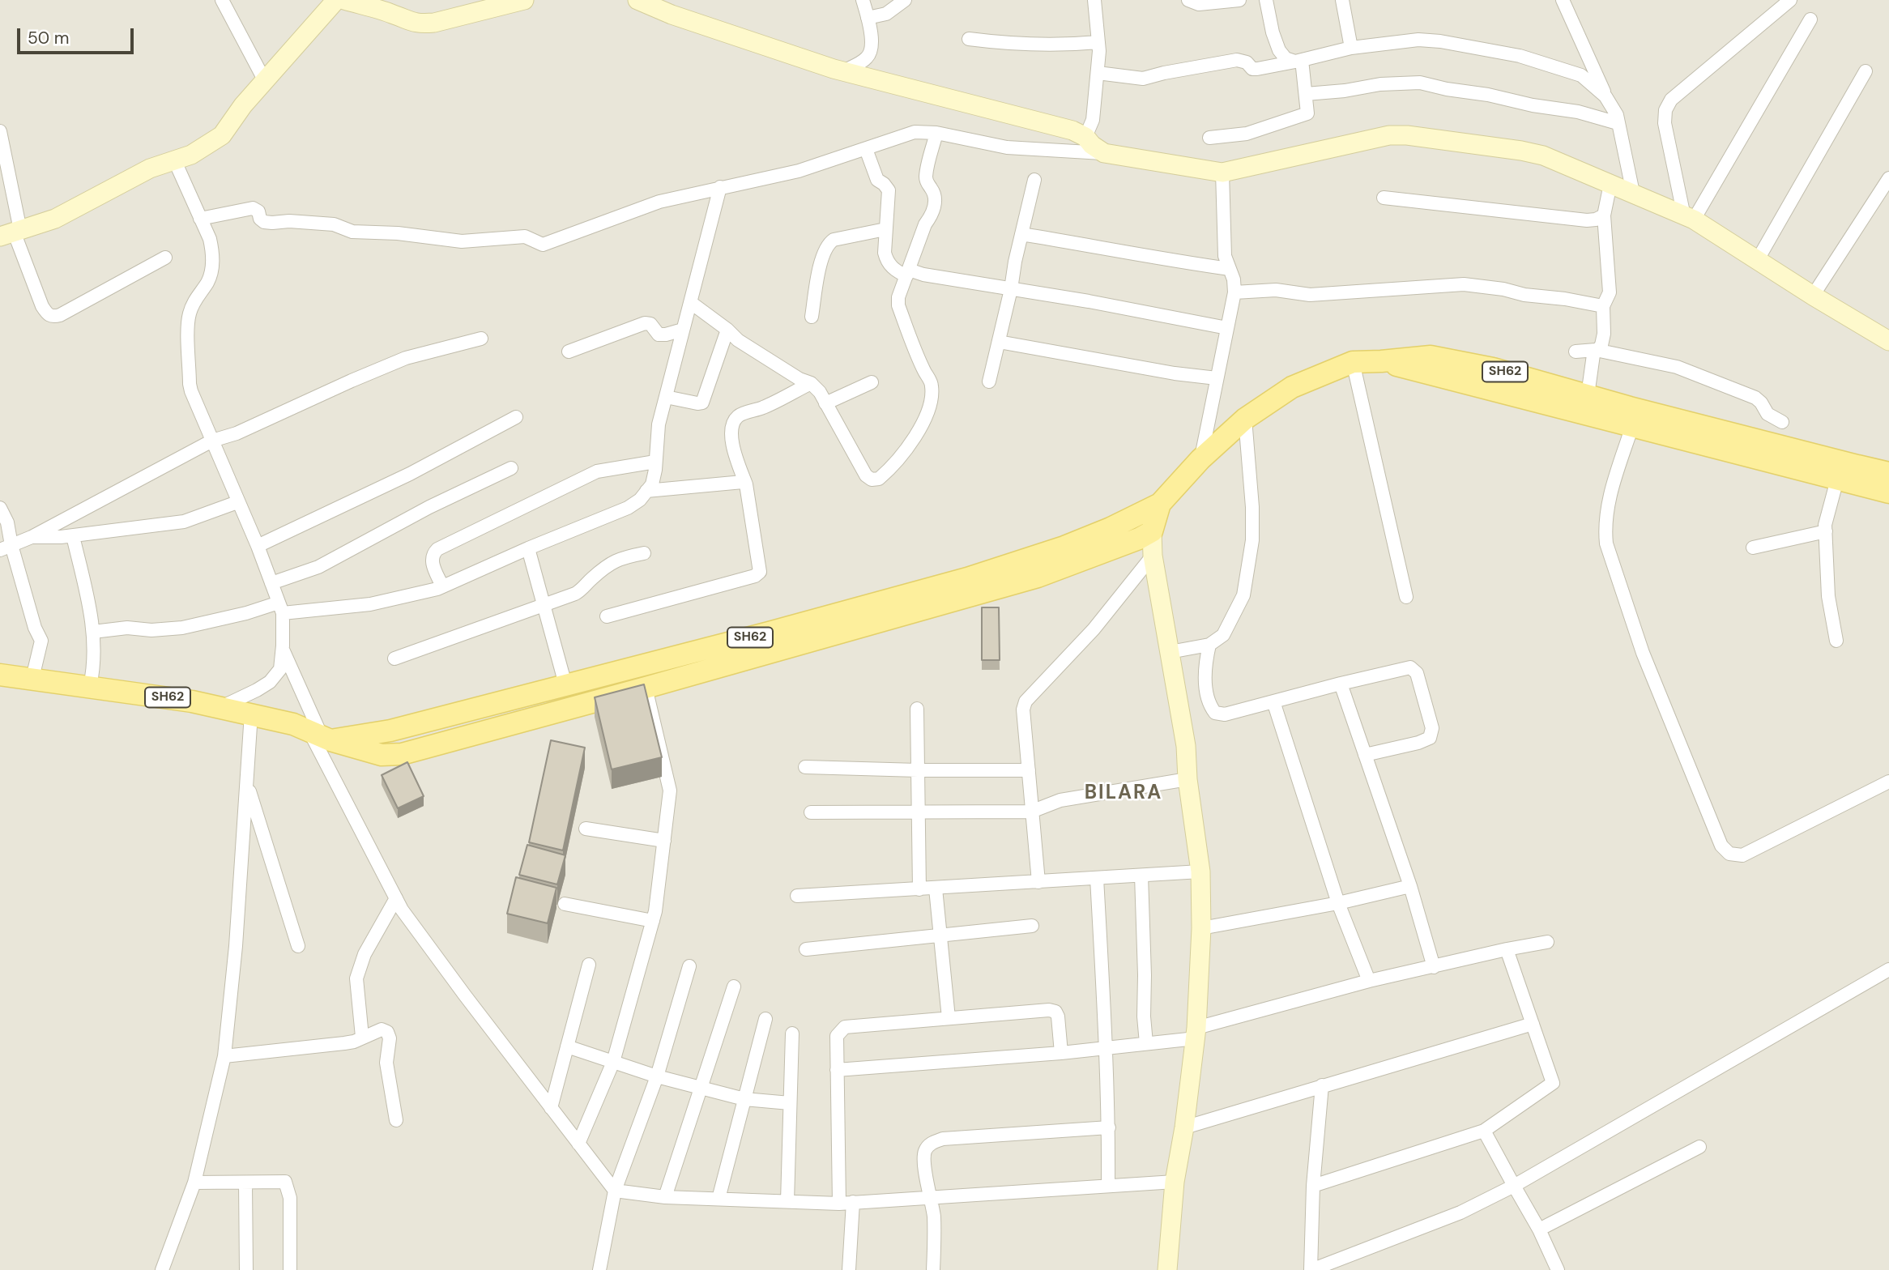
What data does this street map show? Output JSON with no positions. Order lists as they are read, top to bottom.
{
  "streets": {
    "main road": ["SH62"]
  },
  "districts": ["BILARA"],
  "scale_bar": "50 m"
}
